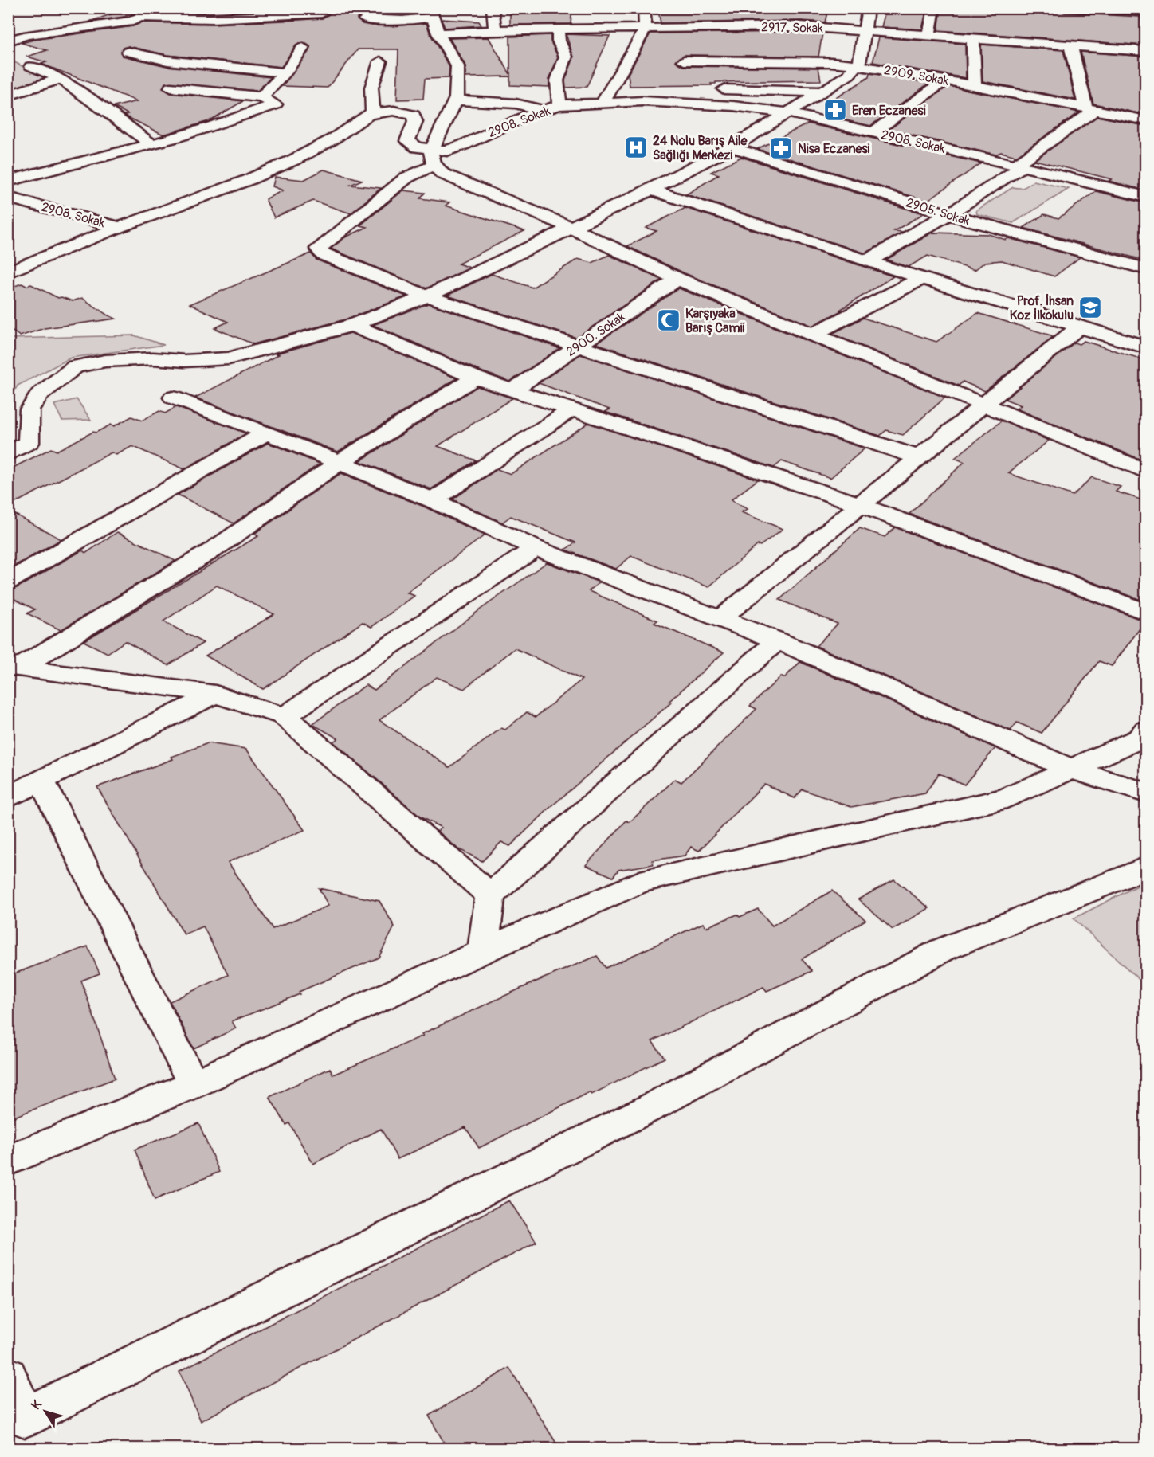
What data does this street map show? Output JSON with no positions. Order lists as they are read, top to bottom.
{
  "streets": {
    "street": [
      "2917. Sokak",
      "2909. Sokak",
      "2908. Sokak",
      "2905. Sokak",
      "2900. Sokak"
    ]
  },
  "crossings": [
    ["2917. Sokak", "2909. Sokak"]
  ],
  "places": {
    "pharmacy": ["Eren Eczanesi", "Nisa Eczanesi"],
    "hospital": ["24 Nolu Barış Aile Sağlığı Merkezi"],
    "school or university": ["Prof. İhsan Koz İlkokulu"],
    "mosque": ["Karşıyaka Barış Camii"]
  },
  "north": "top left"
}
